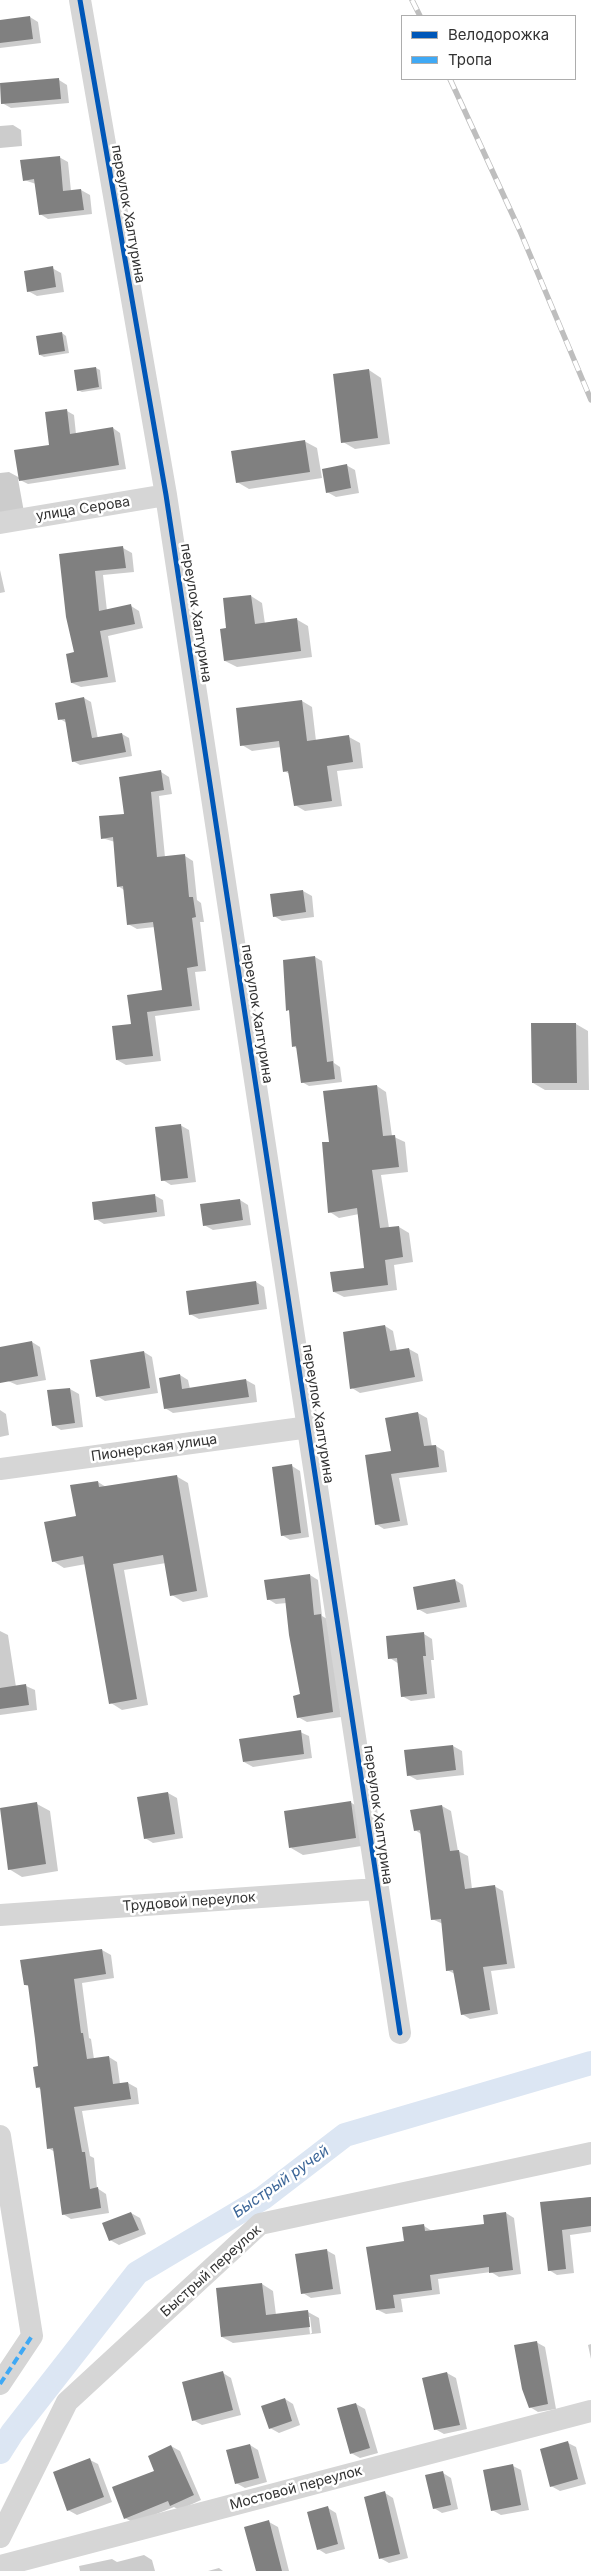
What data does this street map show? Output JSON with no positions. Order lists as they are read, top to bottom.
{
  "streets": {
    "street": [
      "переулок Халтурина",
      "улица Серова",
      "Пионерская улица",
      "Трудовой переулок",
      "Быстрый переулок",
      "Мостовой переулок"
    ]
  },
  "crossings": [
    ["переулок Халтурина", "улица Серова"],
    ["переулок Халтурина", "Пионерская улица"],
    ["переулок Халтурина", "Трудовой переулок"]
  ],
  "water": ["Быстрый ручей"],
  "legend": ["Велодорожка", "Тропа"]
}
